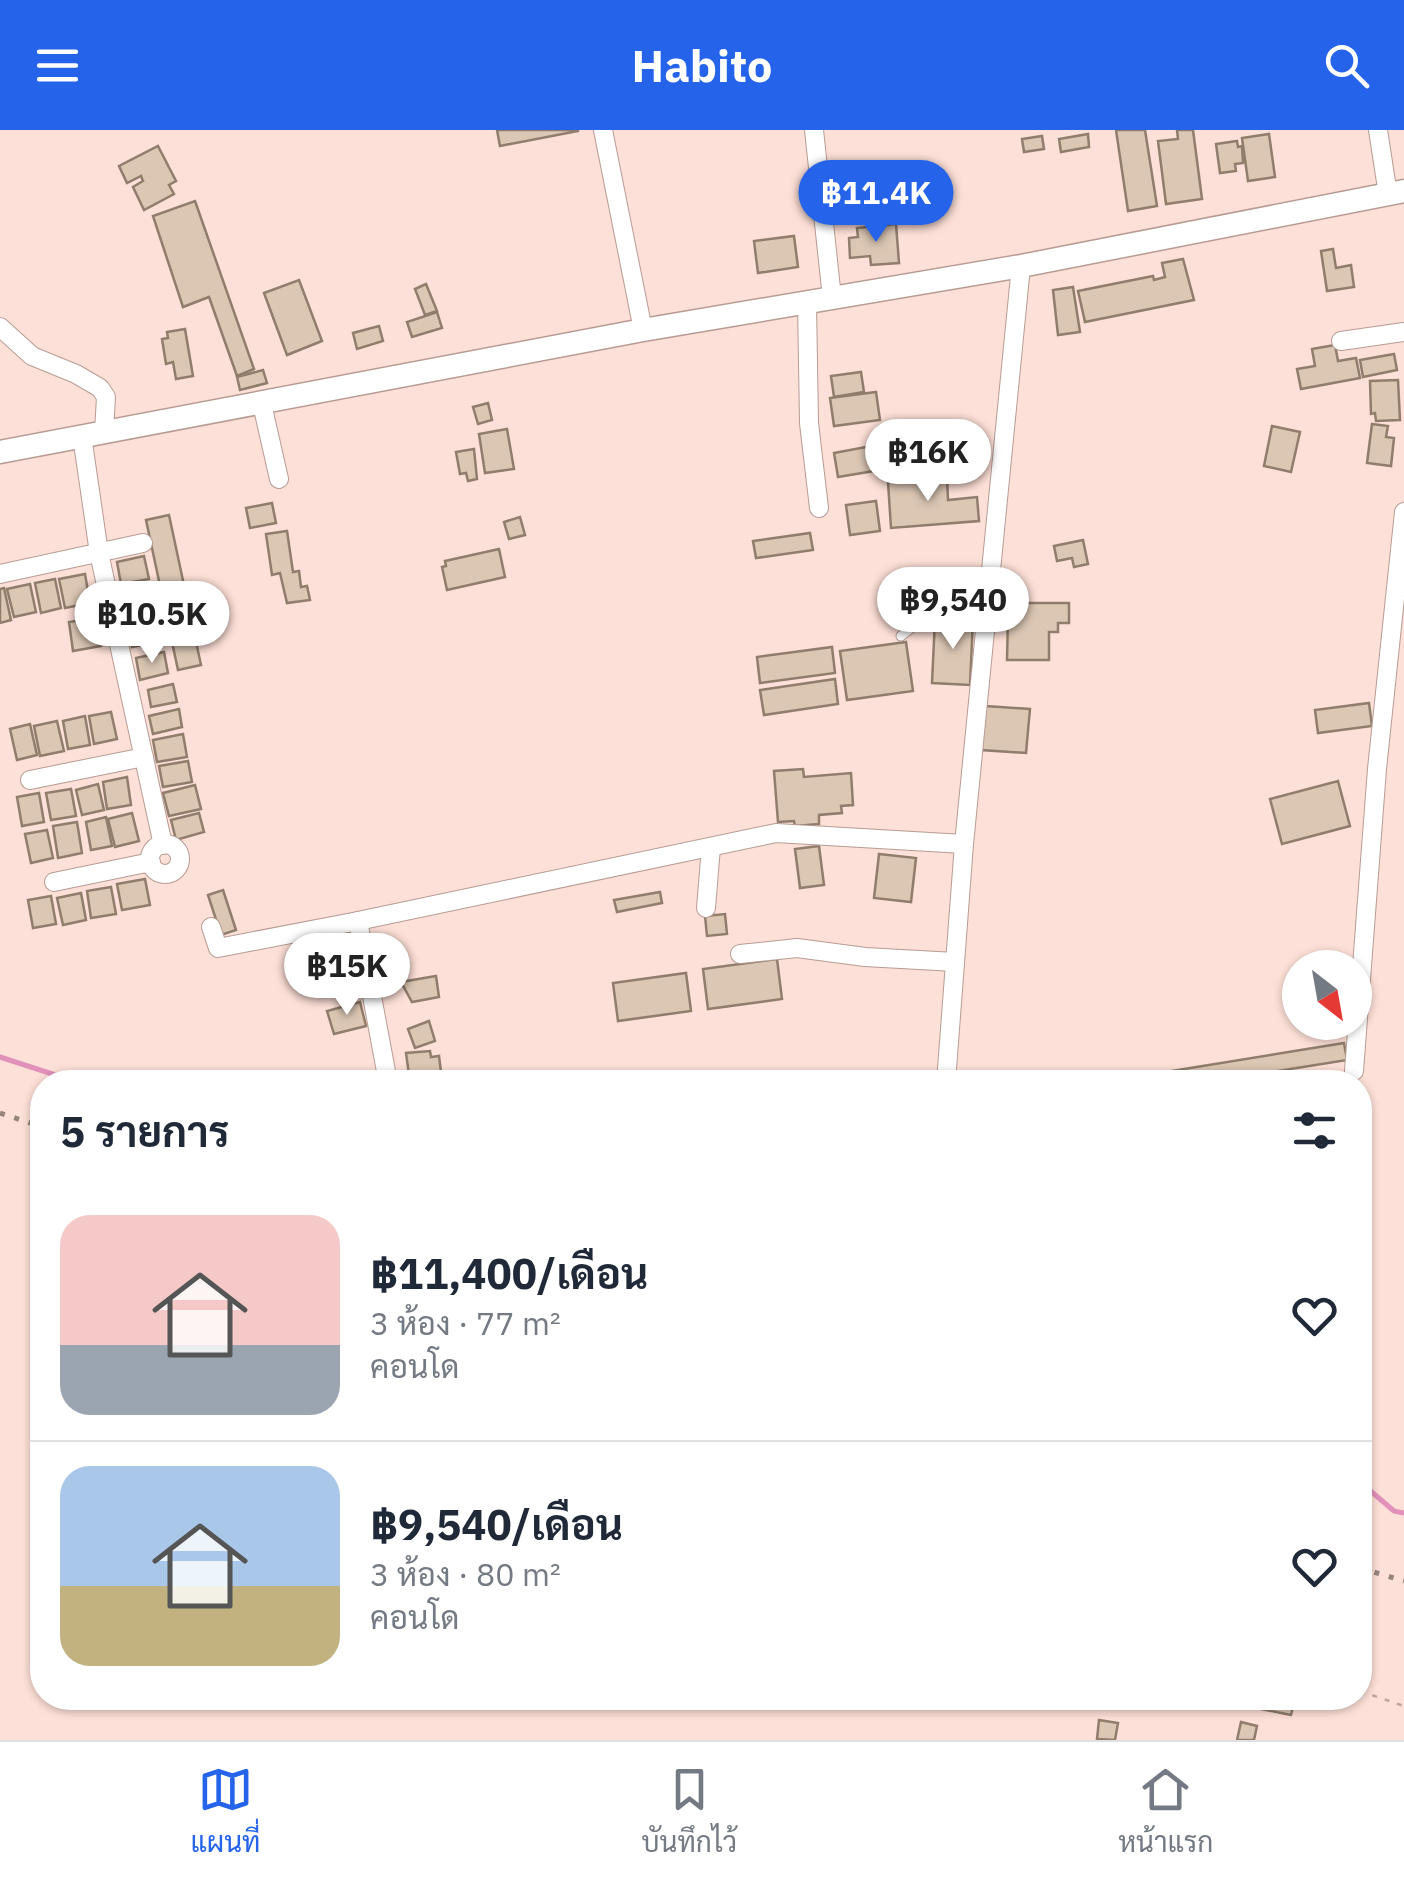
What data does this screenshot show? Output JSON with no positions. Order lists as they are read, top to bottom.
{
  "north": "bottom right",
  "page": {
    "header": "Habito",
    "price": [
      "฿11.4K",
      "฿16K",
      "฿9,540",
      "฿10.5K",
      "฿15K"
    ],
    "heading": "5 รายการ",
    "list": [
      {
        "name": "฿11,400/เดือน",
        "note": "3 ห้อง · 77 m² · คอนโด"
      },
      {
        "name": "฿9,540/เดือน",
        "note": "3 ห้อง · 80 m² · คอนโด"
      }
    ],
    "tabs": ["แผนที่", "บันทึกไว้", "หน้าแรก"]
  }
}
